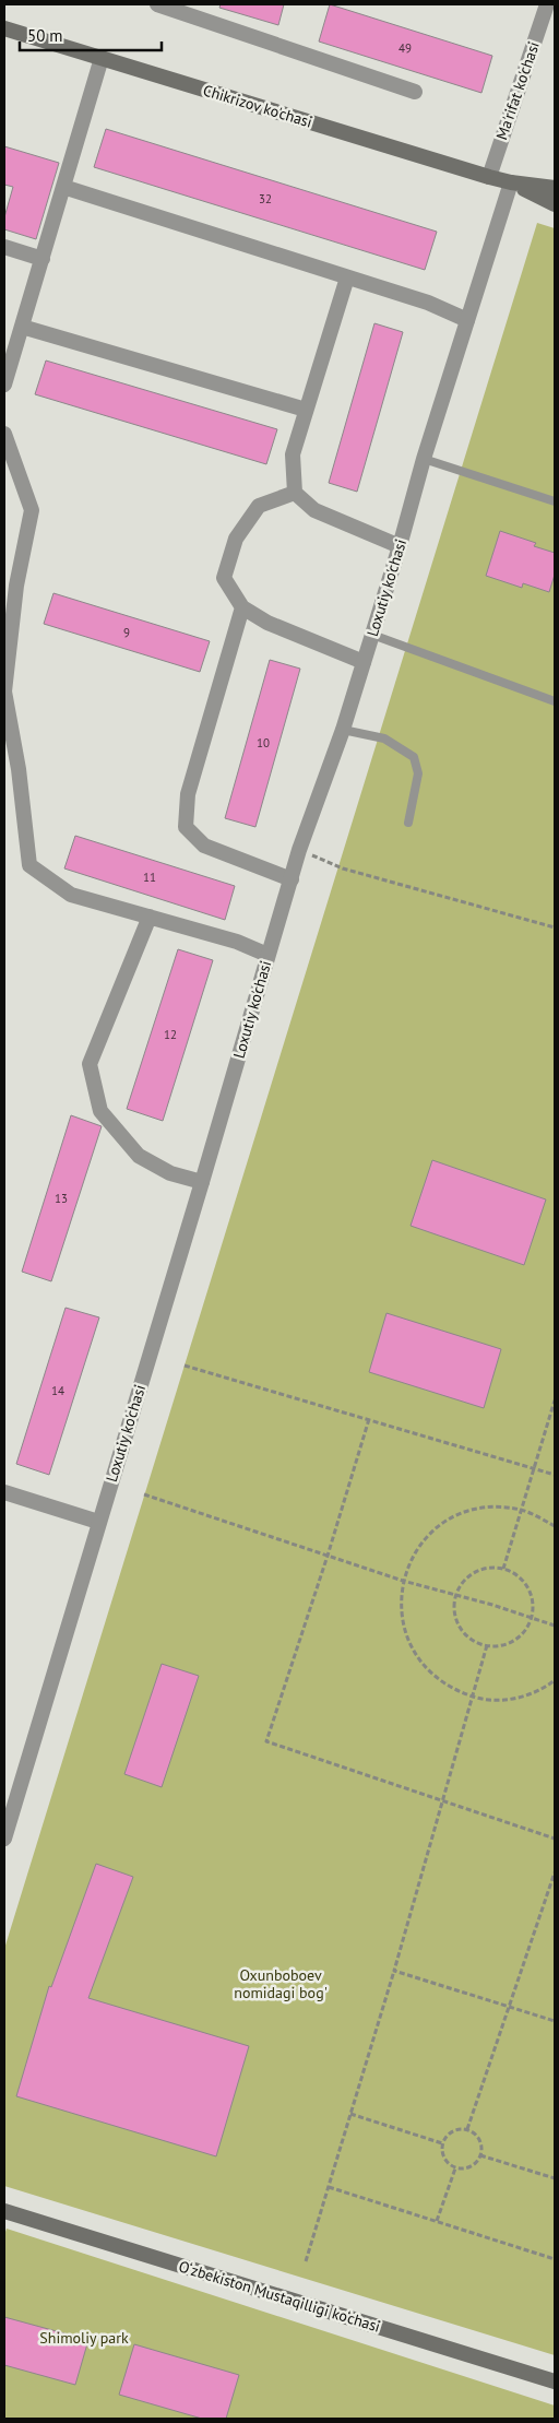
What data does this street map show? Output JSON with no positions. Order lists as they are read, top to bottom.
{
  "streets": {
    "main road": ["Chikrizov ko'chasi", "O‘zbekiston Mustaqilligi ko‘chasi"],
    "street": ["Ma'rifat ko'chasi", "Loxutiy ko'chasi"]
  },
  "crossings": [
    ["Ma'rifat ko'chasi", "Chikrizov ko'chasi"],
    ["Chikrizov ko'chasi", "Loxutiy ko'chasi"]
  ],
  "parks": ["Oxunboboev nomidagi bog'", "Shimoliy park"],
  "house_numbers": [
    "49",
    "32",
    "9",
    "10",
    "11",
    "12",
    "13",
    "14"
  ],
  "scale_bar": "50 m"
}
